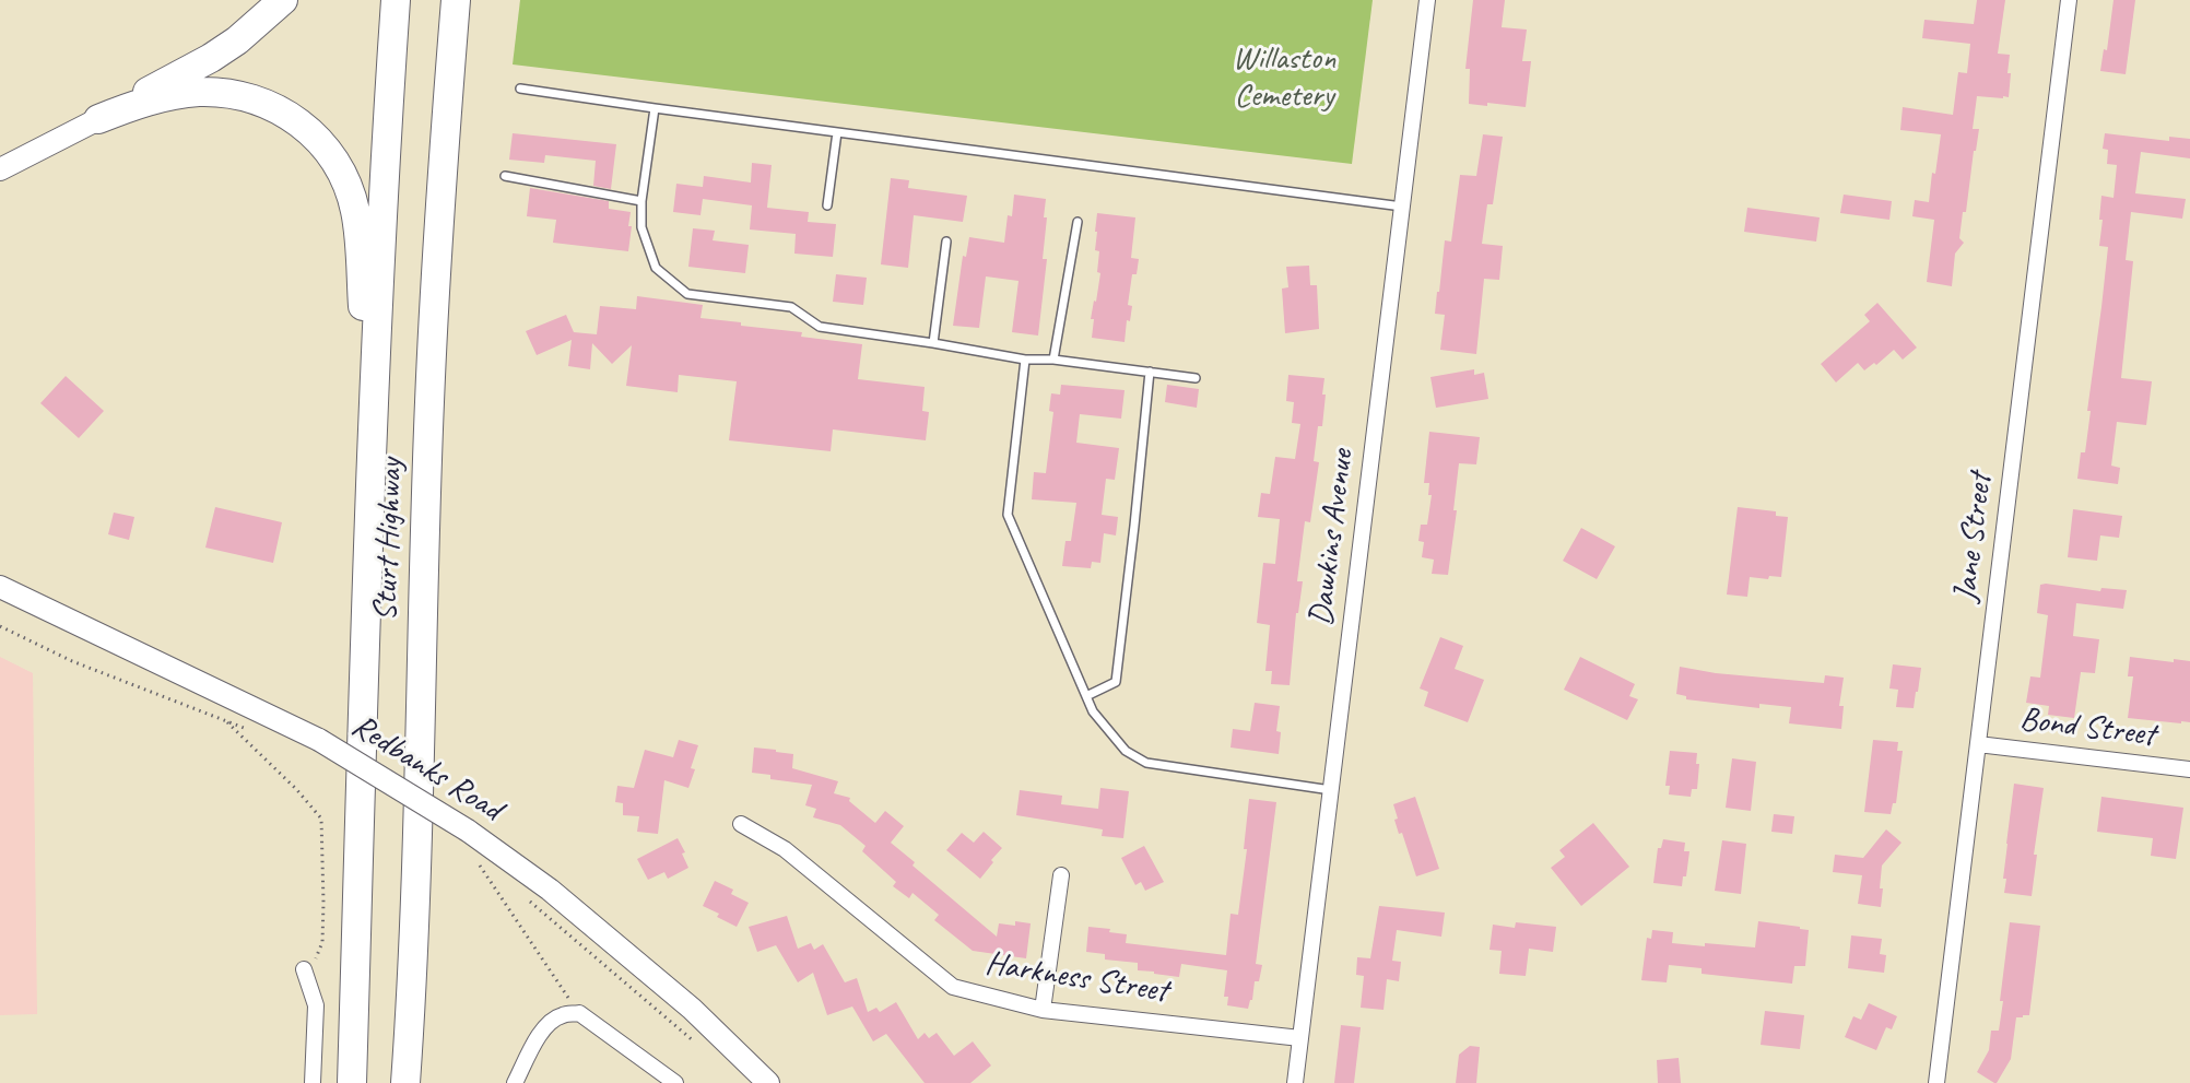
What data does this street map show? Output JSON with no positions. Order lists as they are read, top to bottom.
{
  "streets": {
    "highway": ["Sturt Highway"],
    "main road": ["Redbanks Road"],
    "street": [
      "Dawkins Avenue",
      "Jane Street",
      "Bond Street",
      "Harkness Street"
    ]
  },
  "crossings": [
    ["Dawkins Avenue", "Harkness Street"],
    ["Jane Street", "Bond Street"]
  ],
  "parks": ["Willaston Cemetery"]
}
